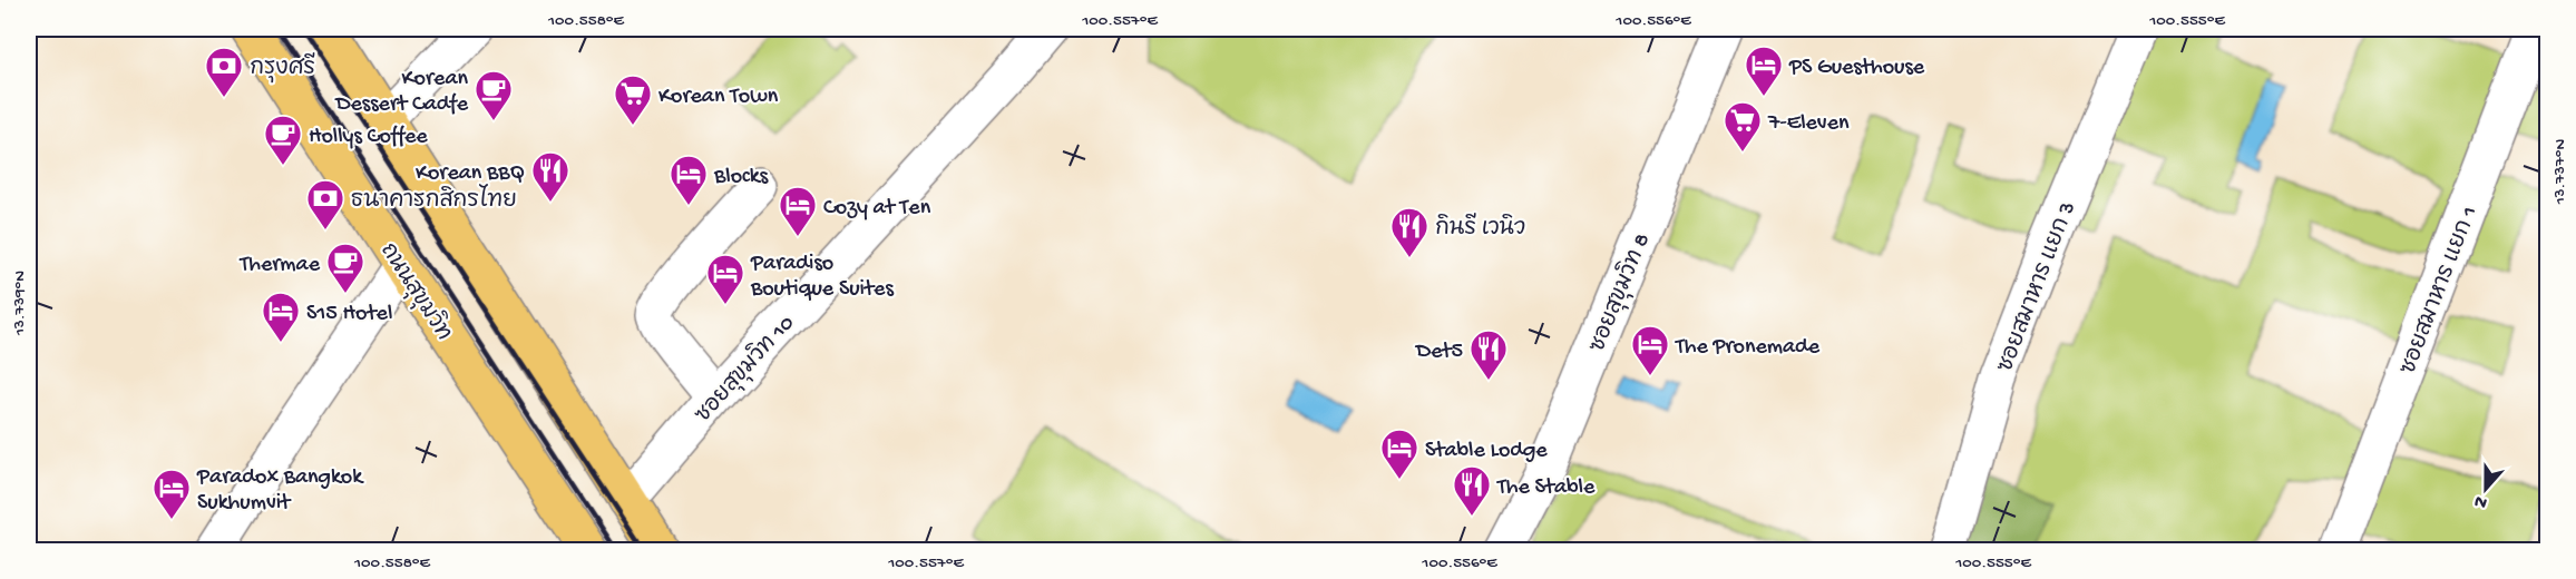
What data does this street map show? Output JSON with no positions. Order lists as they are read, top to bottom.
{
  "streets": {
    "main road": ["ถนนสุขุมวิท"],
    "street": [
      "ซอยสมาหาร แยก 3",
      "ซอยสมาหาร แยก 1",
      "ซอยสุขุมวิท 8",
      "ซอยสุขุมวิท 10"
    ]
  },
  "places": {
    "hotel": [
      "PS Guesthouse",
      "Blocks",
      "Cozy at Ten",
      "Paradiso Boutique Suites",
      "S15 Hotel",
      "The Pronemade",
      "Stable Lodge",
      "Paradox Bangkok Sukhumvit"
    ],
    "bank": ["กรุงศรี", "ธนาคารกสิกรไทย"],
    "cafe": ["Korean Dessert Cadfe", "Hollys Coffee", "Thermae"],
    "supermarket": ["Korean Town", "7-Eleven"],
    "restaurant": [
      "Korean BBQ",
      "กินรี เวนิว",
      "Det5",
      "The Stable"
    ]
  },
  "north": "bottom",
  "coordinates": [
    "100.558°E",
    "100.557°E",
    "100.556°E",
    "100.555°E",
    "13.737°N",
    "13.739°N"
  ]
}
